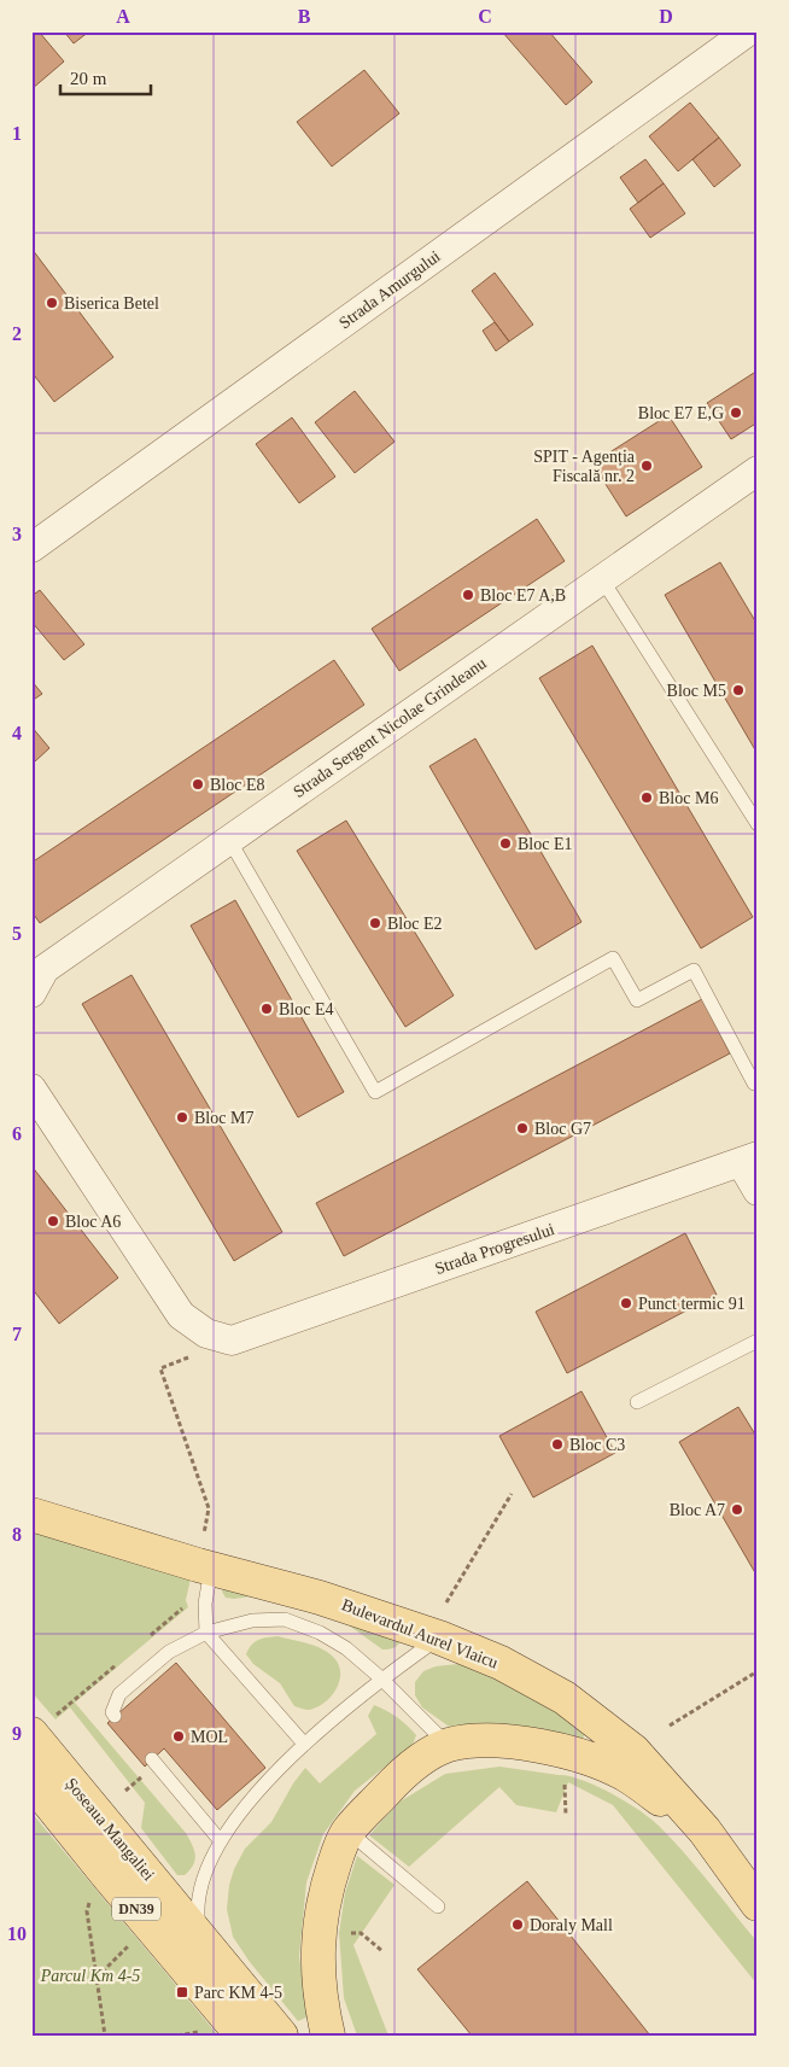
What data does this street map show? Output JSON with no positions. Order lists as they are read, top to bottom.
{
  "streets": {
    "main road": ["Bulevardul Aurel Vlaicu", "Șoseaua Mangaliei", "DN39"],
    "street": ["Strada Amurgului", "Strada Sergent Nicolae Grindeanu", "Strada Progresului"]
  },
  "parks": ["Parcul Km 4-5"],
  "places": {
    "other": [
      "Biserica Betel",
      "Bloc E7 E,G",
      "SPIT - Agenția Fiscală nr. 2",
      "Bloc E7 A,B",
      "Bloc M5",
      "Bloc E8",
      "Bloc M6",
      "Bloc E1",
      "Bloc E2",
      "Bloc E4",
      "Bloc M7",
      "Bloc G7",
      "Bloc A6",
      "Punct termic 91",
      "Bloc C3",
      "Bloc A7",
      "MOL",
      "Doraly Mall"
    ],
    "transit": ["Parc KM 4-5"]
  },
  "scale_bar": "20 m",
  "grid": {
    "columns": [
      "A",
      "B",
      "C",
      "D"
    ],
    "rows": [
      "1",
      "2",
      "3",
      "4",
      "5",
      "6",
      "7",
      "8",
      "9",
      "10"
    ]
  }
}
